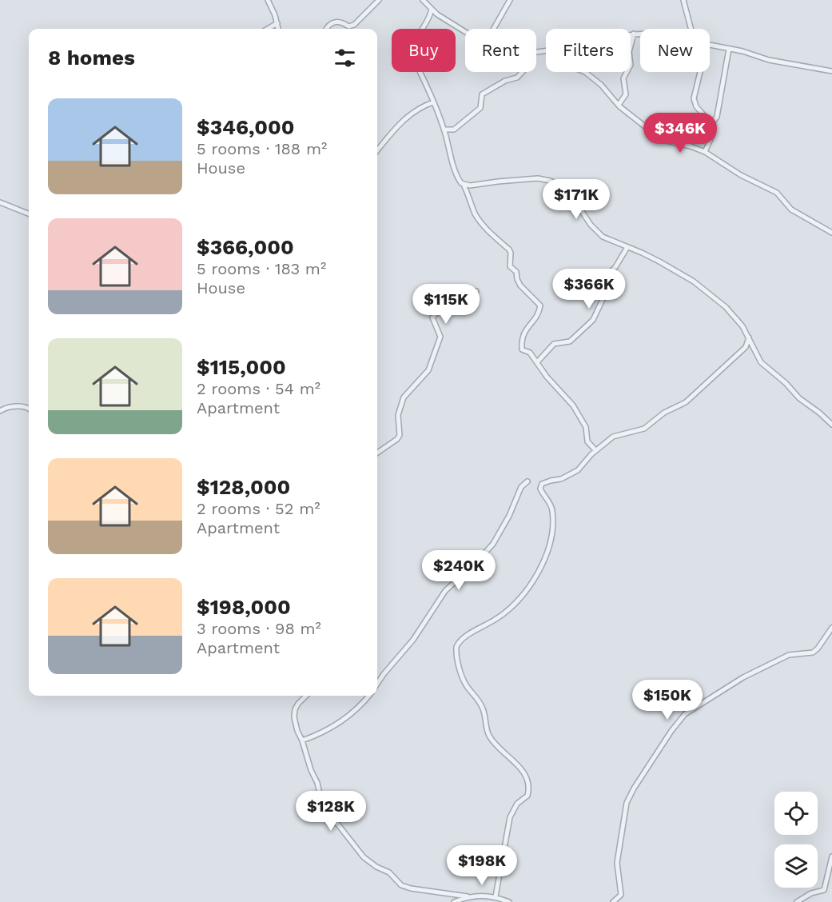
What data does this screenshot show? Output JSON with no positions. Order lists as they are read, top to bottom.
{
  "page": {
    "chip": [
      "Buy",
      "Rent",
      "Filters",
      "New"
    ],
    "heading": "8 homes",
    "list": [
      {
        "name": "$346,000",
        "note": "5 rooms · 188 m² · House"
      },
      {
        "name": "$366,000",
        "note": "5 rooms · 183 m² · House"
      },
      {
        "name": "$115,000",
        "note": "2 rooms · 54 m² · Apartment"
      },
      {
        "name": "$128,000",
        "note": "2 rooms · 52 m² · Apartment"
      },
      {
        "name": "$198,000",
        "note": "3 rooms · 98 m² · Apartment"
      }
    ],
    "price": [
      "$346K",
      "$171K",
      "$366K",
      "$115K",
      "$240K",
      "$150K",
      "$128K",
      "$198K"
    ]
  }
}
